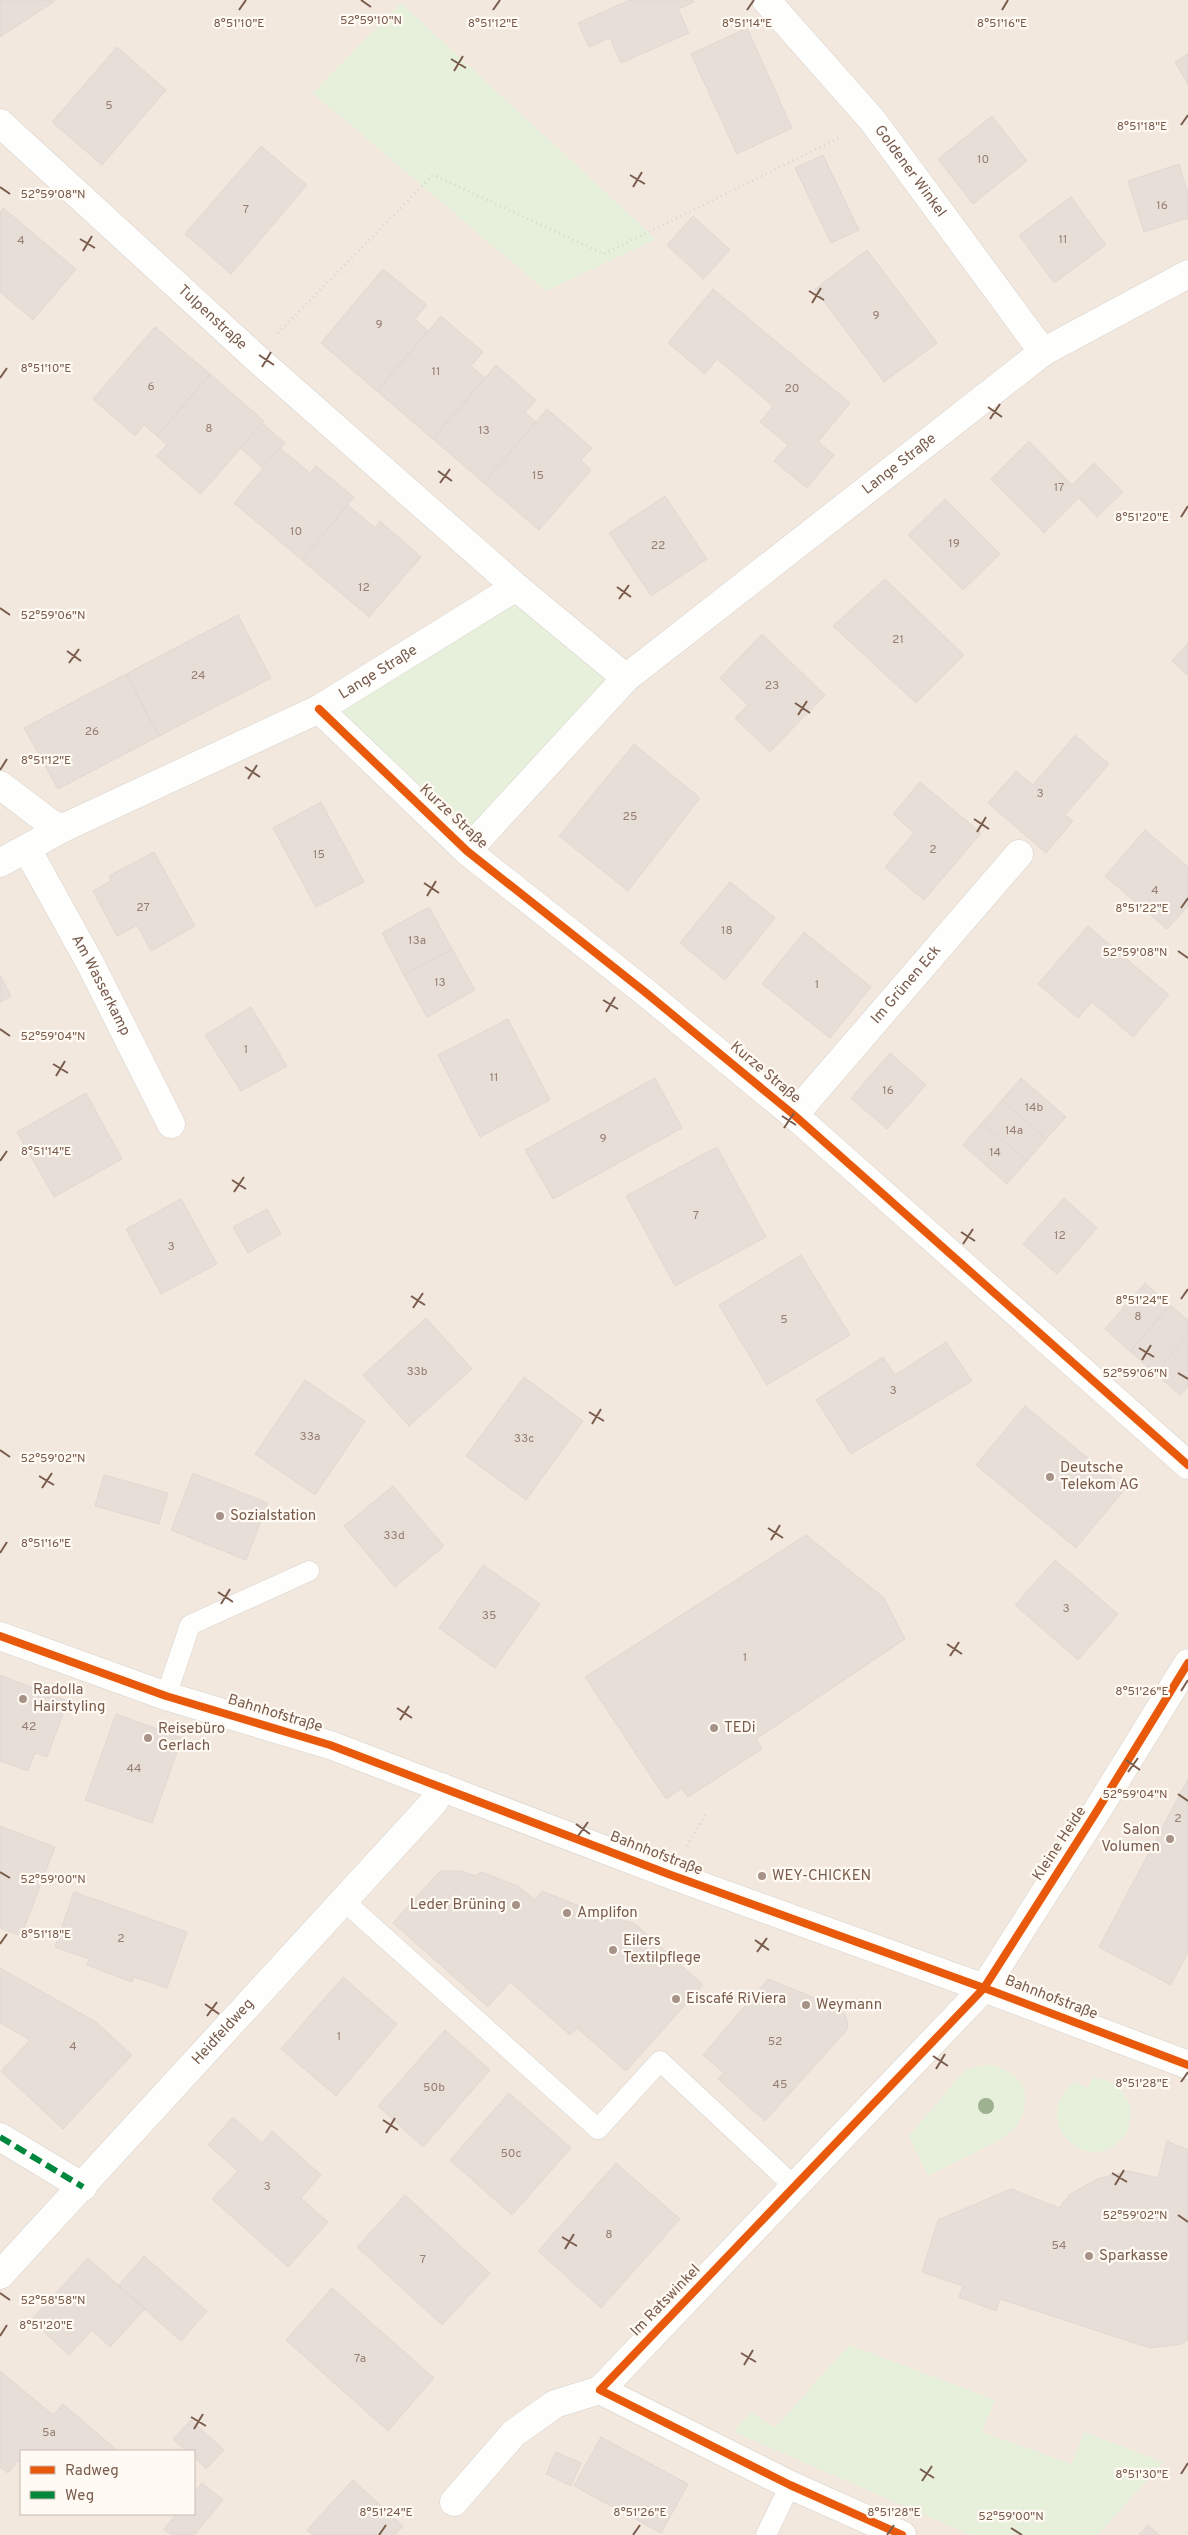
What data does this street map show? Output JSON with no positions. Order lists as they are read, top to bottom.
{
  "streets": {
    "street": [
      "Goldener Winkel",
      "Tulpenstraße",
      "Lange Straße",
      "Kurze Straße",
      "Im Grünen Eck",
      "Am Wasserkamp",
      "Bahnhofstraße",
      "Kleine Heide",
      "Heidfeldweg",
      "Im Ratswinkel"
    ]
  },
  "crossings": [
    ["Goldener Winkel", "Lange Straße"],
    ["Tulpenstraße", "Lange Straße"],
    ["Lange Straße", "Kurze Straße"],
    ["Lange Straße", "Am Wasserkamp"],
    ["Kurze Straße", "Im Grünen Eck"],
    ["Bahnhofstraße", "Kleine Heide"],
    ["Bahnhofstraße", "Heidfeldweg"],
    ["Bahnhofstraße", "Im Ratswinkel"],
    ["Kleine Heide", "Im Ratswinkel"]
  ],
  "places": [
    "Deutsche Telekom AG",
    "Sozialstation",
    "Radolla Hairstyling",
    "TEDi",
    "Reisebüro Gerlach",
    "Salon Volumen",
    "WEY-CHICKEN",
    "Leder Brüning",
    "Amplifon",
    "Eilers Textilpflege",
    "Eiscafé RiViera",
    "Weymann",
    "Sparkasse"
  ],
  "house_numbers": [
    "5",
    "10",
    "16",
    "7",
    "11",
    "4",
    "9",
    "9",
    "11",
    "6",
    "20",
    "8",
    "13",
    "15",
    "17",
    "10",
    "19",
    "22",
    "12",
    "21",
    "24",
    "23",
    "26",
    "3",
    "25",
    "2",
    "15",
    "4",
    "27",
    "18",
    "13a",
    "13",
    "1",
    "1",
    "11",
    "16",
    "14b",
    "14a",
    "9",
    "14",
    "7",
    "12",
    "3",
    "8",
    "5",
    "33b",
    "3",
    "33a",
    "33c",
    "33d",
    "3",
    "35",
    "1",
    "42",
    "44",
    "2",
    "2",
    "1",
    "52",
    "4",
    "45",
    "50b",
    "50c",
    "3",
    "8",
    "54",
    "7",
    "7a",
    "5a"
  ],
  "legend": ["Radweg", "Weg"],
  "coordinates": [
    "52°59'10\"N",
    "8°51'10\"E",
    "8°51'12\"E",
    "8°51'14\"E",
    "8°51'16\"E",
    "8°51'18\"E",
    "52°59'08\"N",
    "8°51'20\"E",
    "52°59'06\"N",
    "8°51'22\"E",
    "52°59'04\"N",
    "8°51'24\"E",
    "52°59'02\"N",
    "8°51'26\"E",
    "52°59'00\"N",
    "8°51'28\"E",
    "52°58'58\"N",
    "8°51'30\"E"
  ]
}
